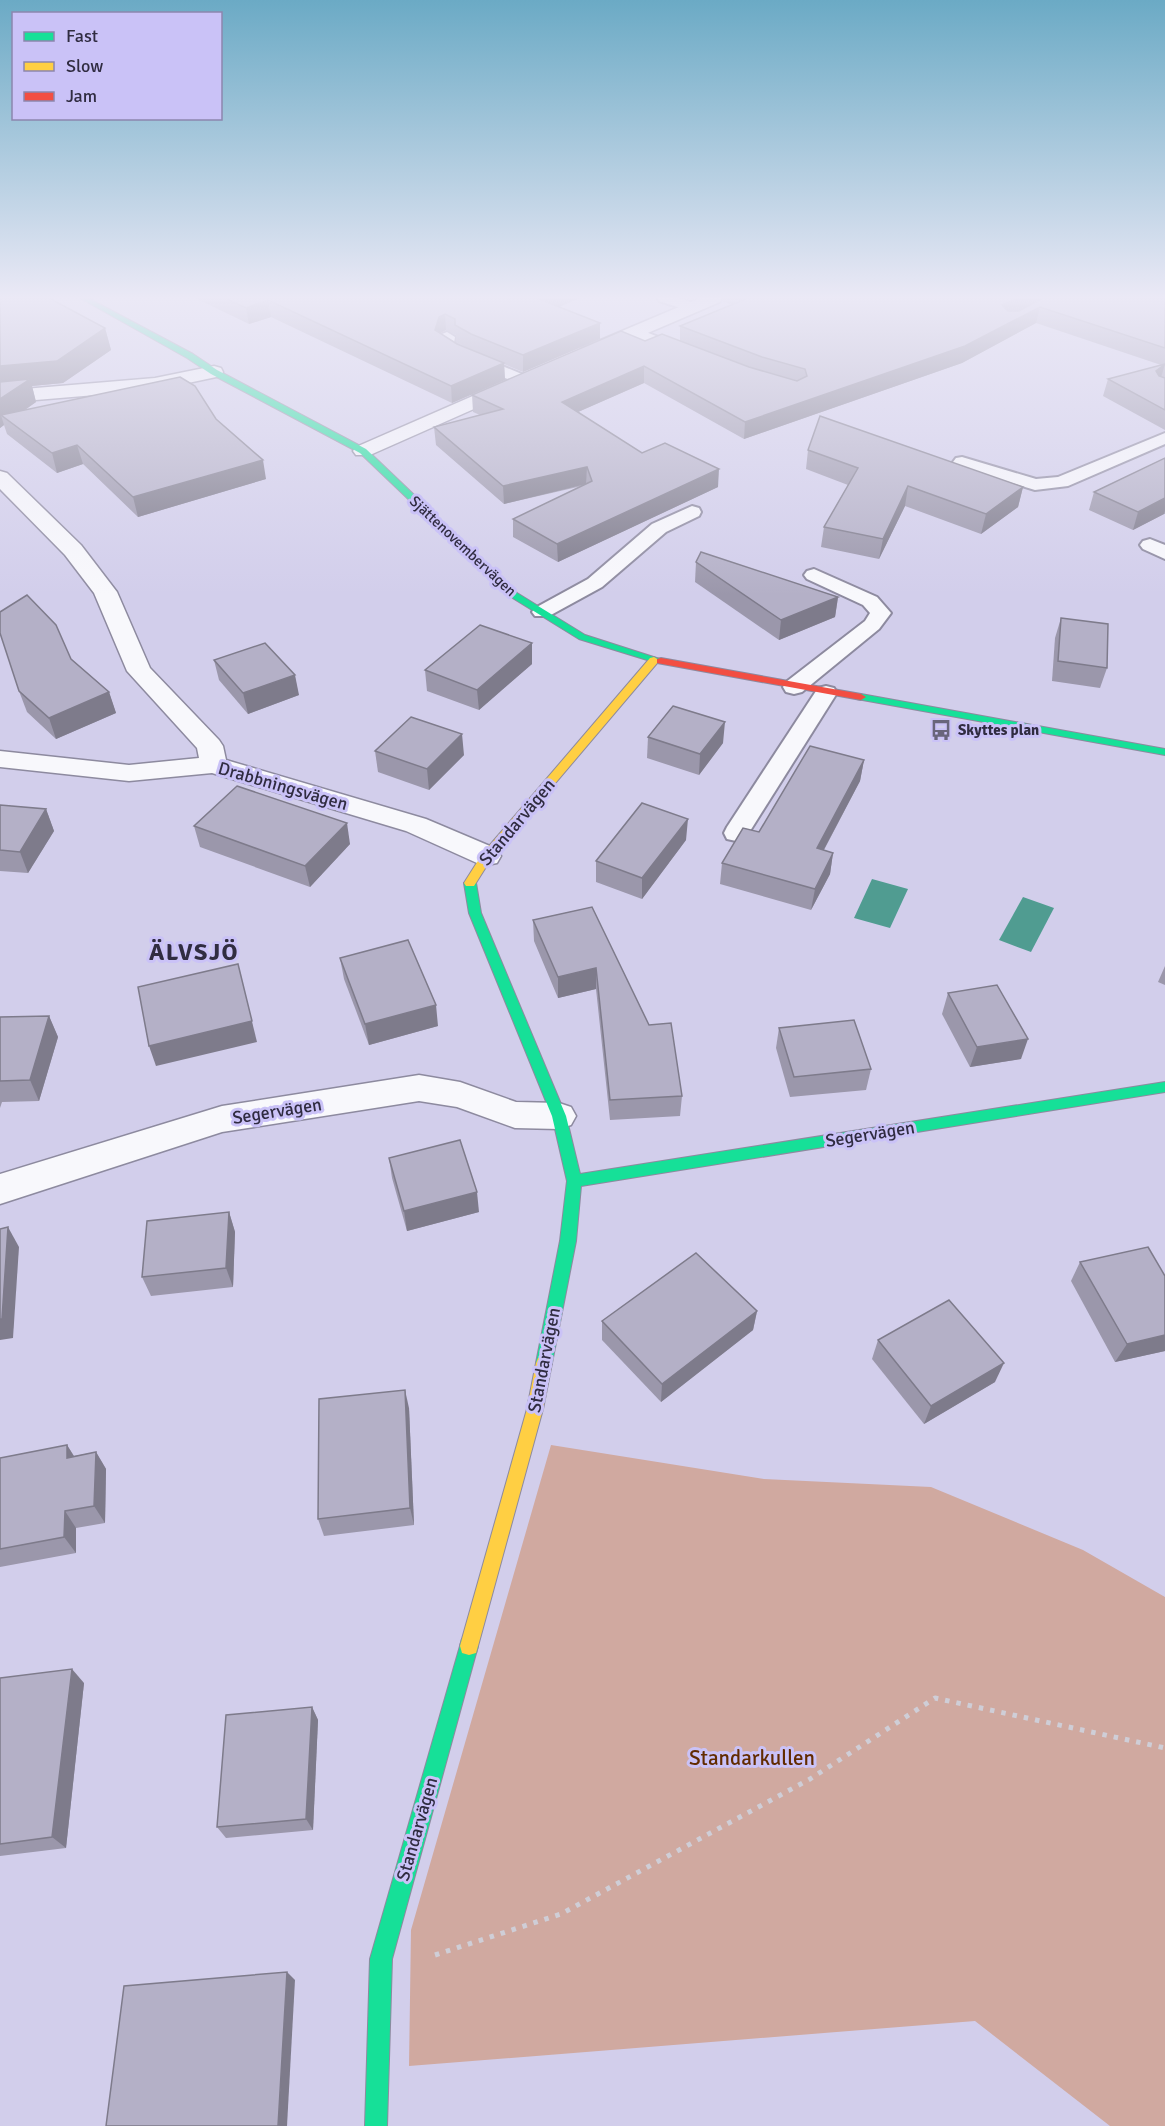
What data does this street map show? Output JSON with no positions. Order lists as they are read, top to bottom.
{
  "streets": {
    "street": [
      "Sjättenovembervägen",
      "Drabbningsvägen",
      "Standarvägen",
      "Segervägen"
    ]
  },
  "crossings": [
    ["Sjättenovembervägen", "Standarvägen"],
    ["Drabbningsvägen", "Standarvägen"],
    ["Standarvägen", "Segervägen"]
  ],
  "districts": ["ÄLVSJÖ"],
  "parks": ["Standarkullen"],
  "places": {
    "bus stop": ["Skyttes plan"]
  },
  "legend": ["Fast", "Slow", "Jam"]
}
